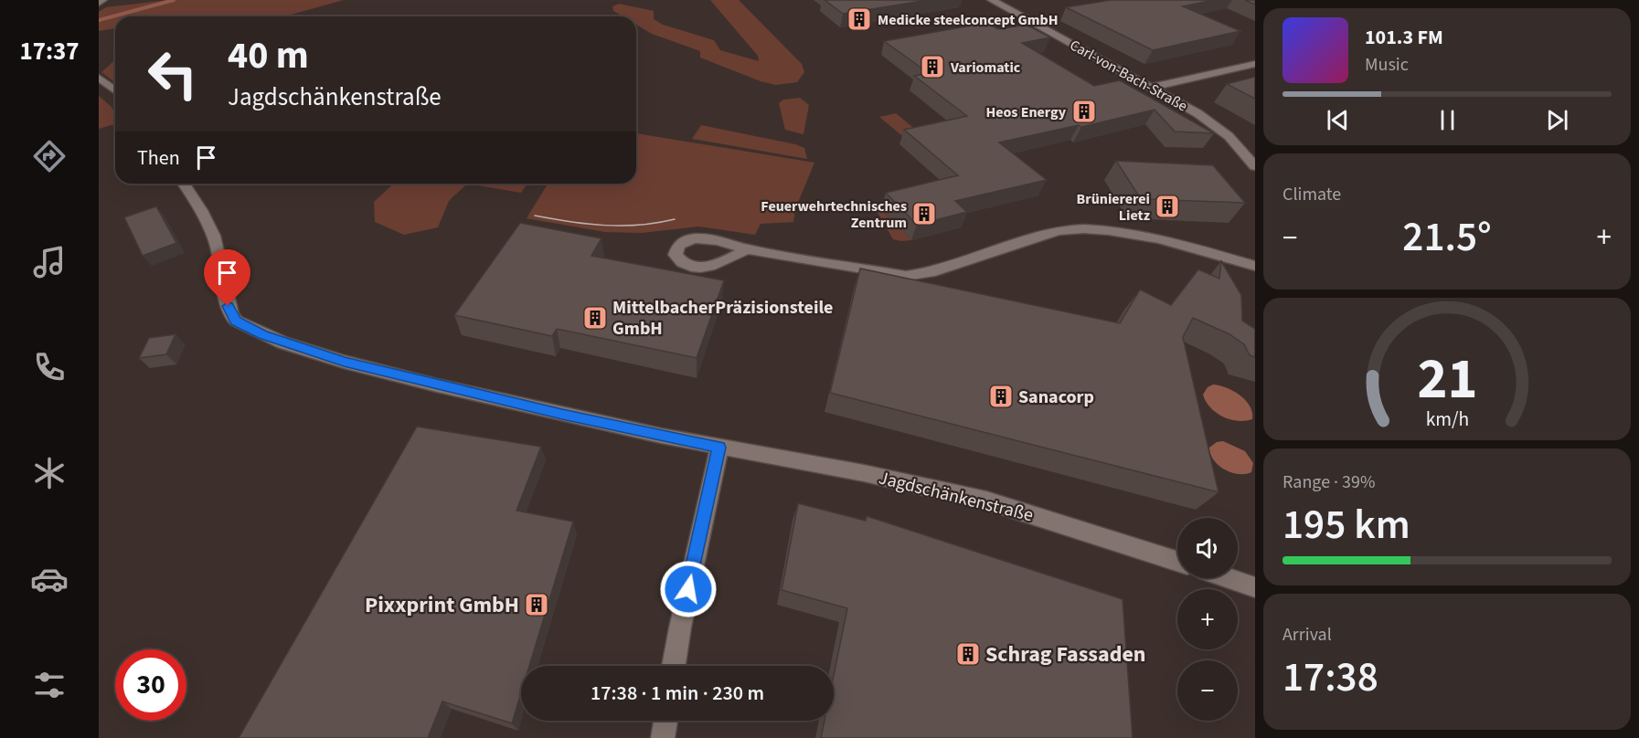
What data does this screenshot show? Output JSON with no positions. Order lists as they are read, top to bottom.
{
  "streets": {
    "street": ["Carl-von-Bach-Straße", "Jagdschänkenstraße"]
  },
  "places": {
    "building": [
      "Medicke steelconcept GmbH",
      "Variomatic",
      "Heos Energy",
      "Brüniererei Lietz",
      "Feuerwehrtechnisches Zentrum",
      "MittelbacherPräzisionsteile GmbH",
      "Sanacorp",
      "Pixxprint GmbH",
      "Schrag Fassaden"
    ]
  },
  "page": {
    "tabs": "17:37",
    "turn": ["40 m", "Jagdschänkenstraße"],
    "song": ["101.3 FM", "Music"],
    "then": "Then",
    "tile": [
      "Climate",
      ["Range · 39%", "195 km"],
      ["Arrival", "17:38"]
    ],
    "heat": ["−", "21.5°", "+"],
    "map_buttons": ["+", "−"],
    "limit": "30",
    "trip": "17:38 · 1 min · 230 m",
    "gauge": ["21", "km/h"]
  }
}
